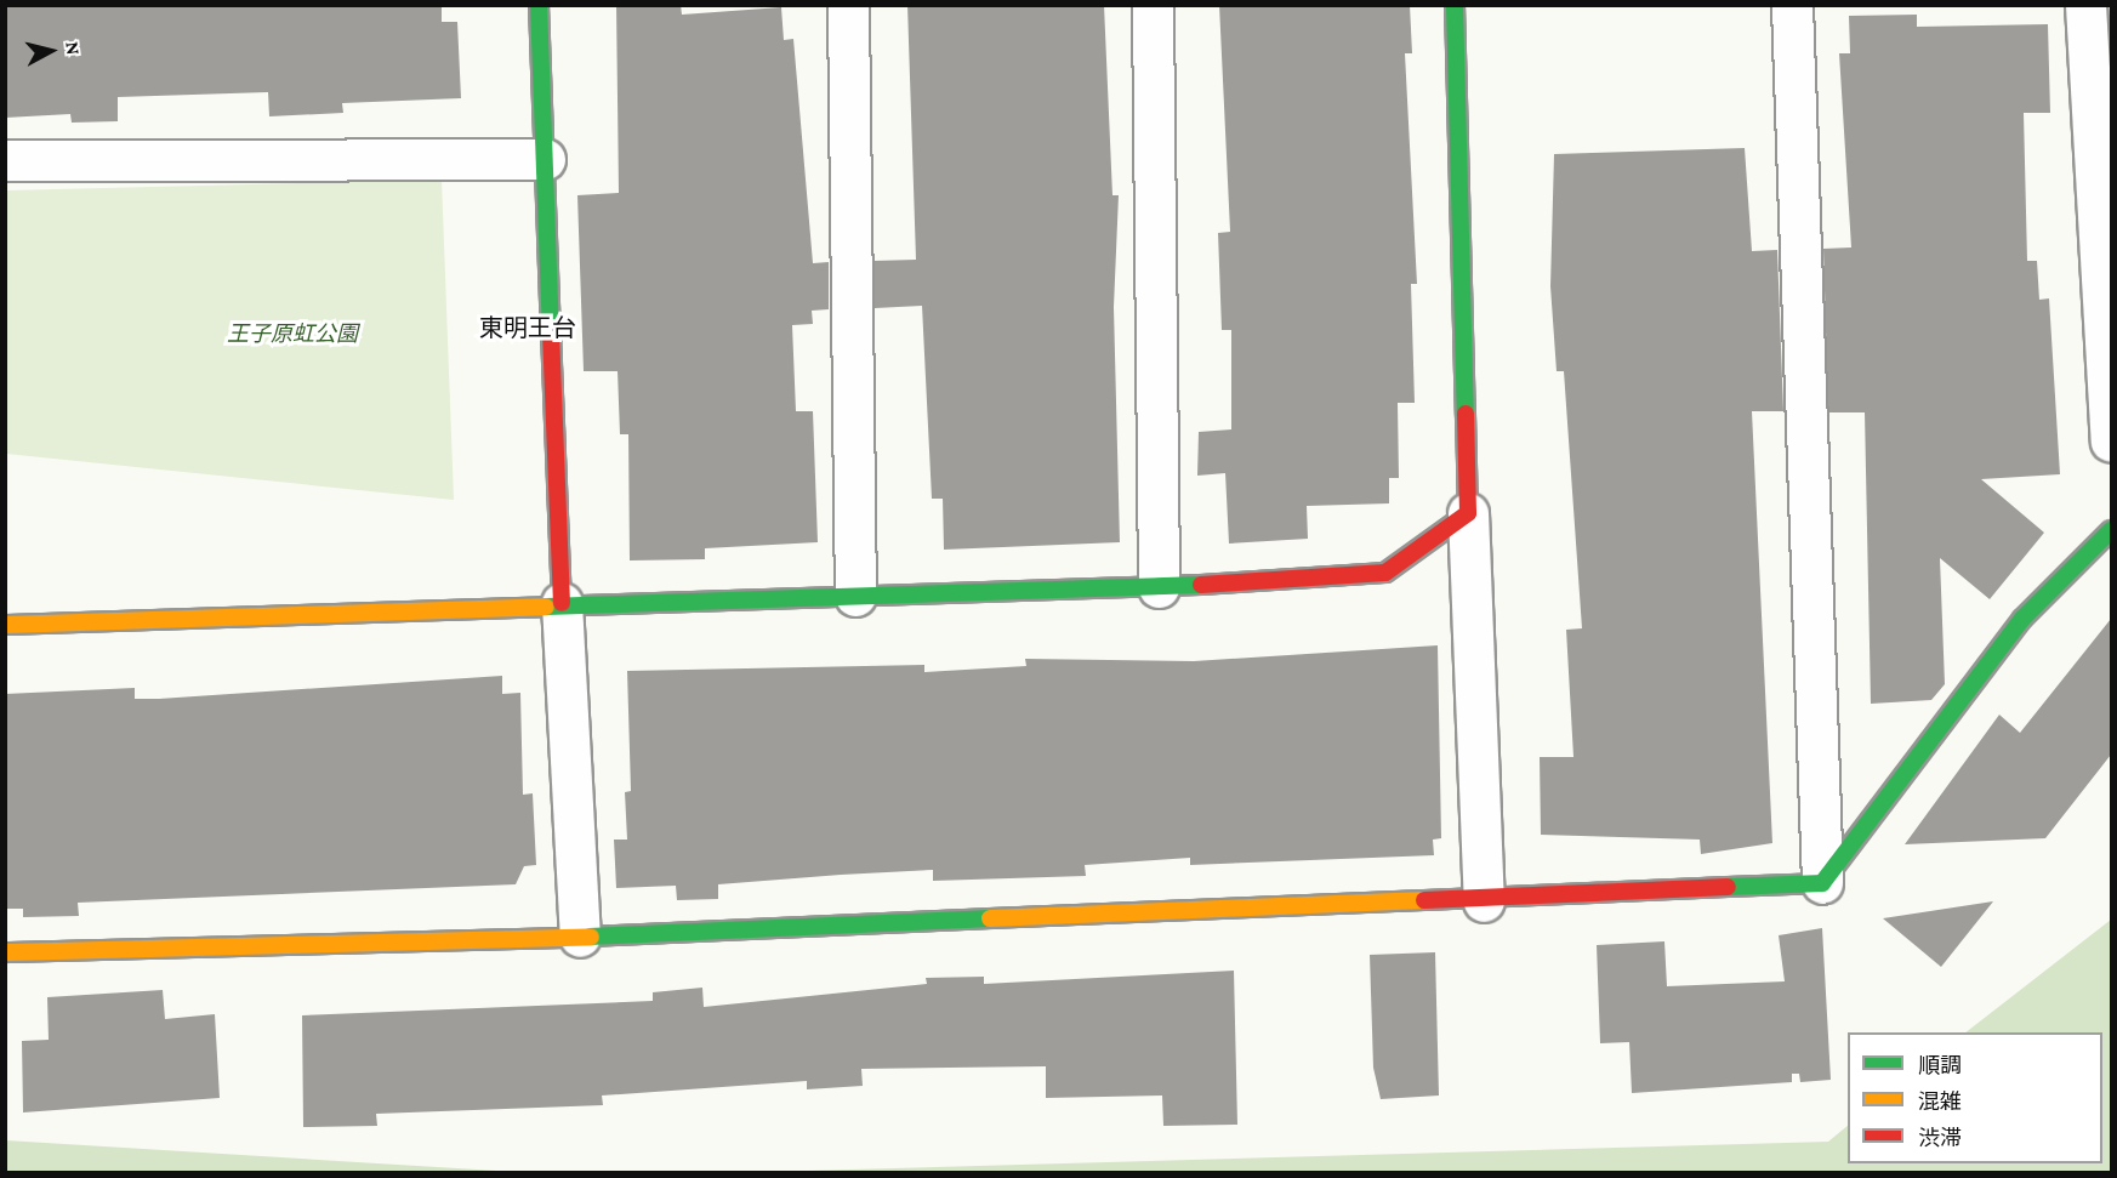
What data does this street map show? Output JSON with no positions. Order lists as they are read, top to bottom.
{
  "districts": ["東明王台"],
  "parks": ["王子原虹公園"],
  "legend": ["順調", "混雑", "渋滞"],
  "north": "right"
}
